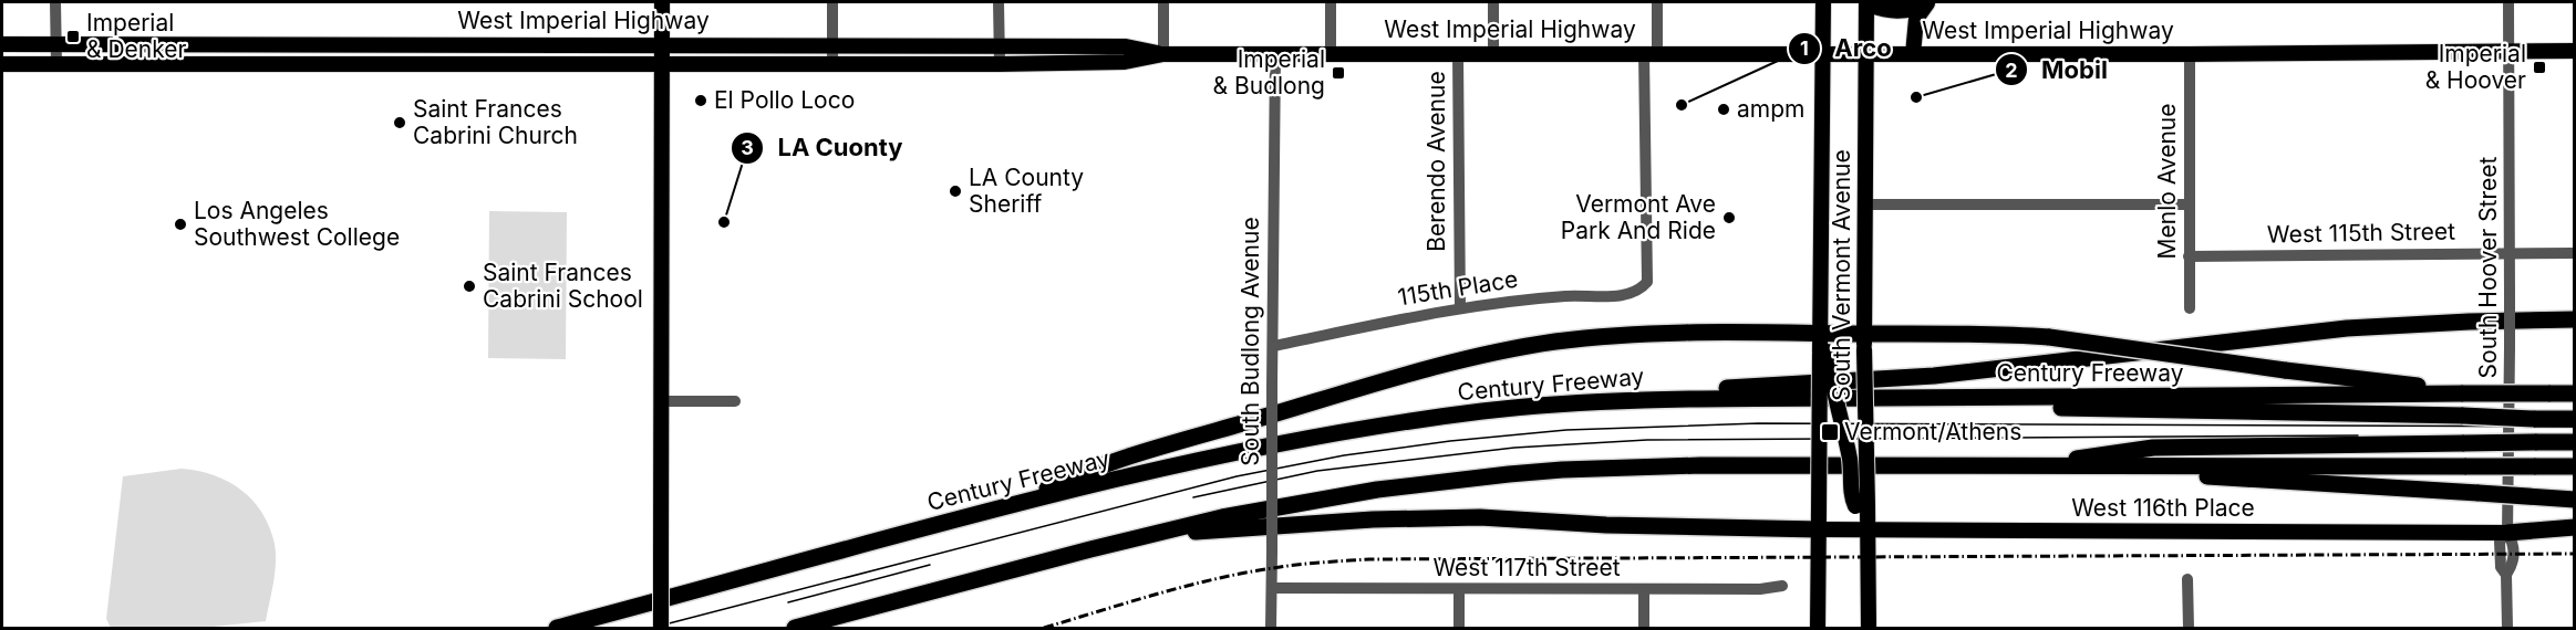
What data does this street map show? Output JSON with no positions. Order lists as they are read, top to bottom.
{
  "streets": {
    "highway": ["Century Freeway"],
    "main road": ["West Imperial Highway", "South Vermont Avenue", "West 116th Place"],
    "street": [
      "Berendo Avenue",
      "Menlo Avenue",
      "West 115th Street",
      "South Hoover Street",
      "115th Place",
      "South Budlong Avenue",
      "West 117th Street"
    ]
  },
  "crossings": [
    ["West Imperial Highway", "Berendo Avenue"],
    ["West Imperial Highway", "Menlo Avenue"],
    ["West Imperial Highway", "South Hoover Street"],
    ["West Imperial Highway", "South Vermont Avenue"],
    ["West Imperial Highway", "115th Place"],
    ["West Imperial Highway", "South Budlong Avenue"],
    ["Berendo Avenue", "115th Place"],
    ["Menlo Avenue", "West 115th Street"],
    ["West 115th Street", "South Hoover Street"],
    ["South Hoover Street", "West 116th Place"],
    ["South Vermont Avenue", "West 116th Place"],
    ["115th Place", "South Budlong Avenue"],
    ["South Budlong Avenue", "West 117th Street"]
  ],
  "places": {
    "transit": [
      "Imperial & Denker",
      "Imperial & Hoover",
      "Imperial & Budlong",
      "Vermont/Athens"
    ],
    "other": [
      "Mobil",
      "El Pollo Loco",
      "Arco",
      "ampm",
      "Saint Frances Cabrini Church",
      "LA County Sheriff",
      "Vermont Ave Park And Ride",
      "LA Cuonty",
      "Los Angeles Southwest College",
      "Saint Frances Cabrini School"
    ]
  }
}
